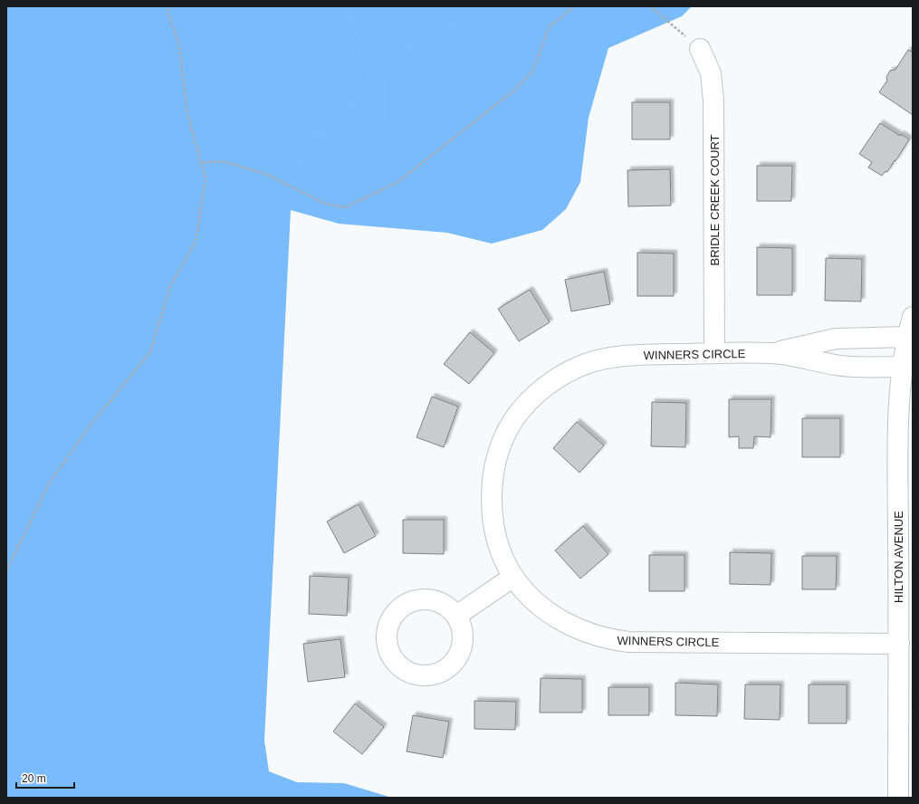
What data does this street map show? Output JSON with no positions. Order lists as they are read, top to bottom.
{
  "streets": {
    "street": ["BRIDLE CREEK COURT", "WINNERS CIRCLE", "HILTON AVENUE"]
  },
  "crossings": [
    ["BRIDLE CREEK COURT", "WINNERS CIRCLE"],
    ["WINNERS CIRCLE", "HILTON AVENUE"]
  ],
  "scale_bar": "20 m"
}
